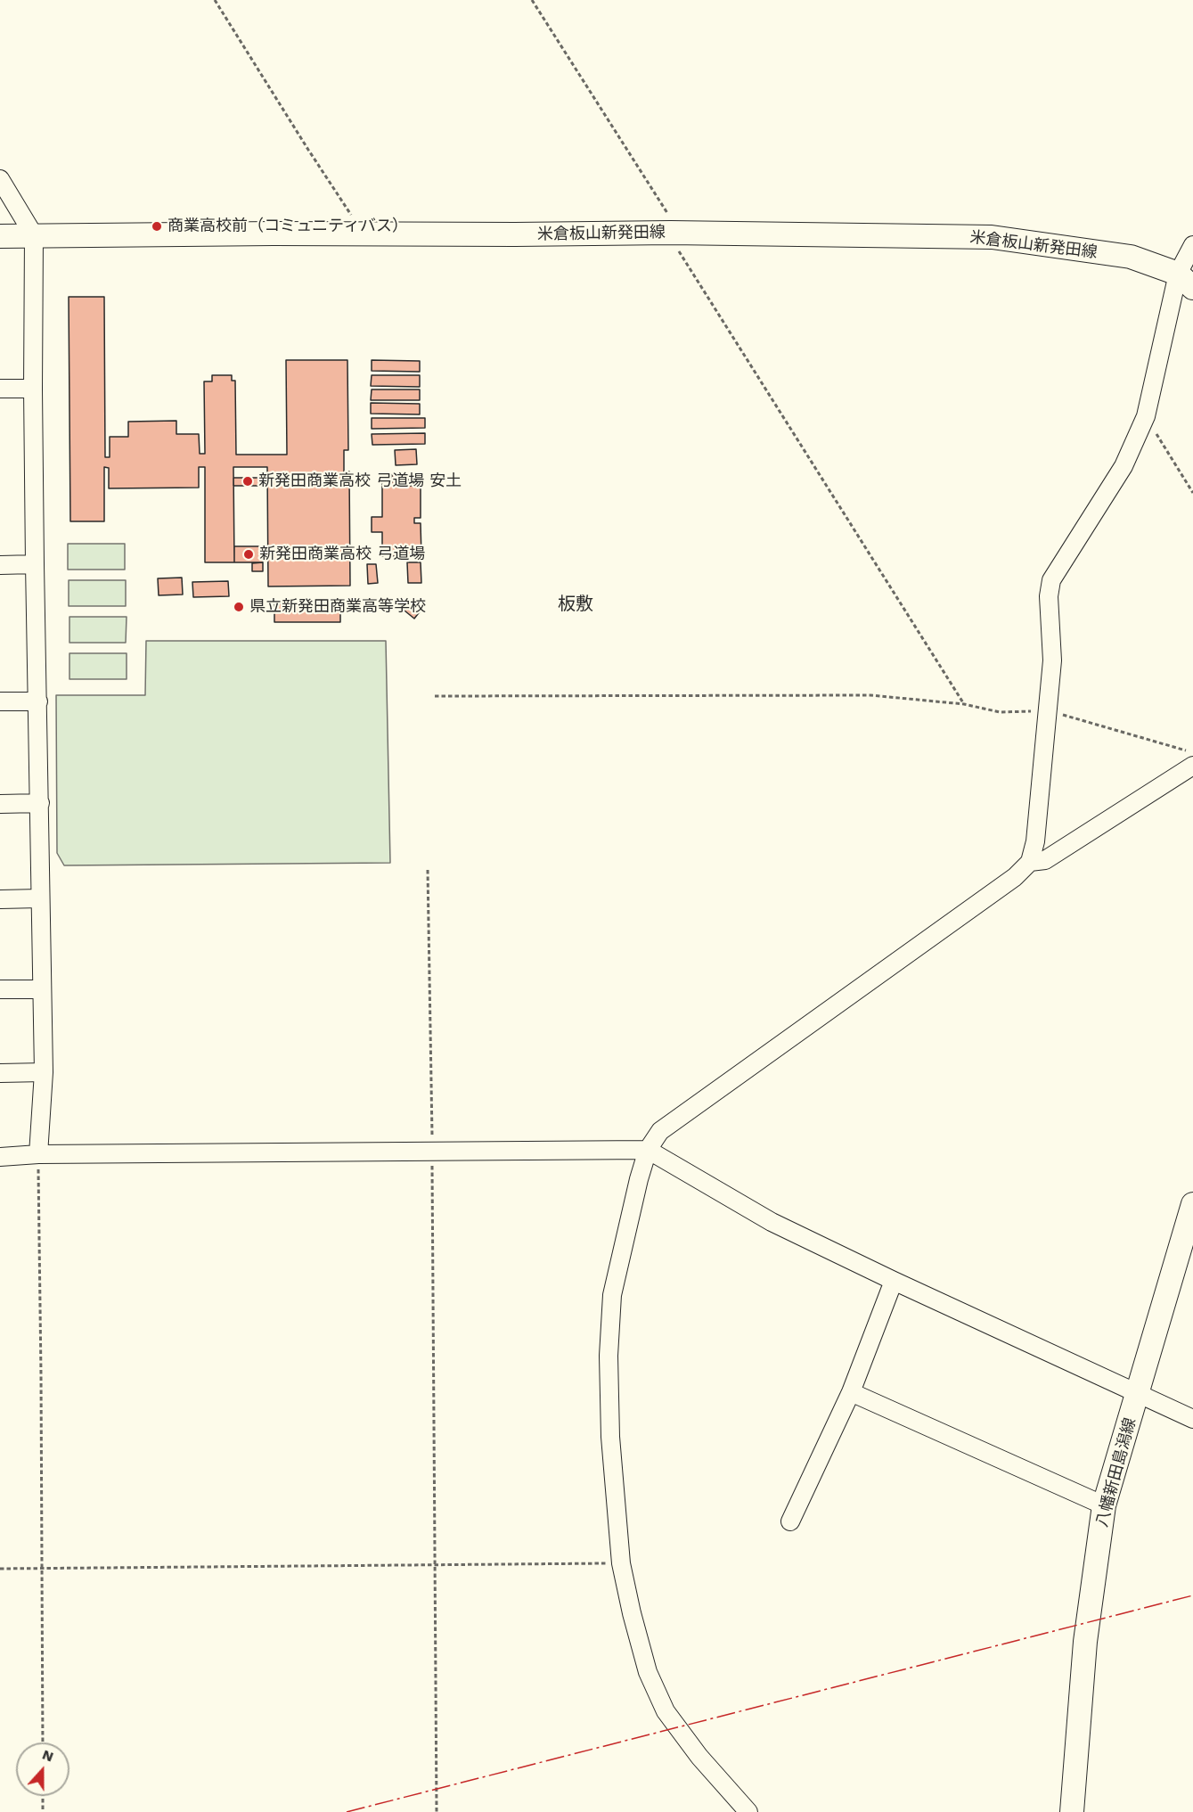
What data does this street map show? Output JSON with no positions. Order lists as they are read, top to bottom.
{
  "streets": {
    "main road": ["米倉板山新発田線", "八幡新田島潟線"]
  },
  "districts": ["板敷"],
  "places": [
    "商業高校前（コミュニティバス）",
    "新発田商業高校 弓道場 安土",
    "新発田商業高校 弓道場",
    "県立新発田商業高等学校"
  ],
  "north": "top"
}
